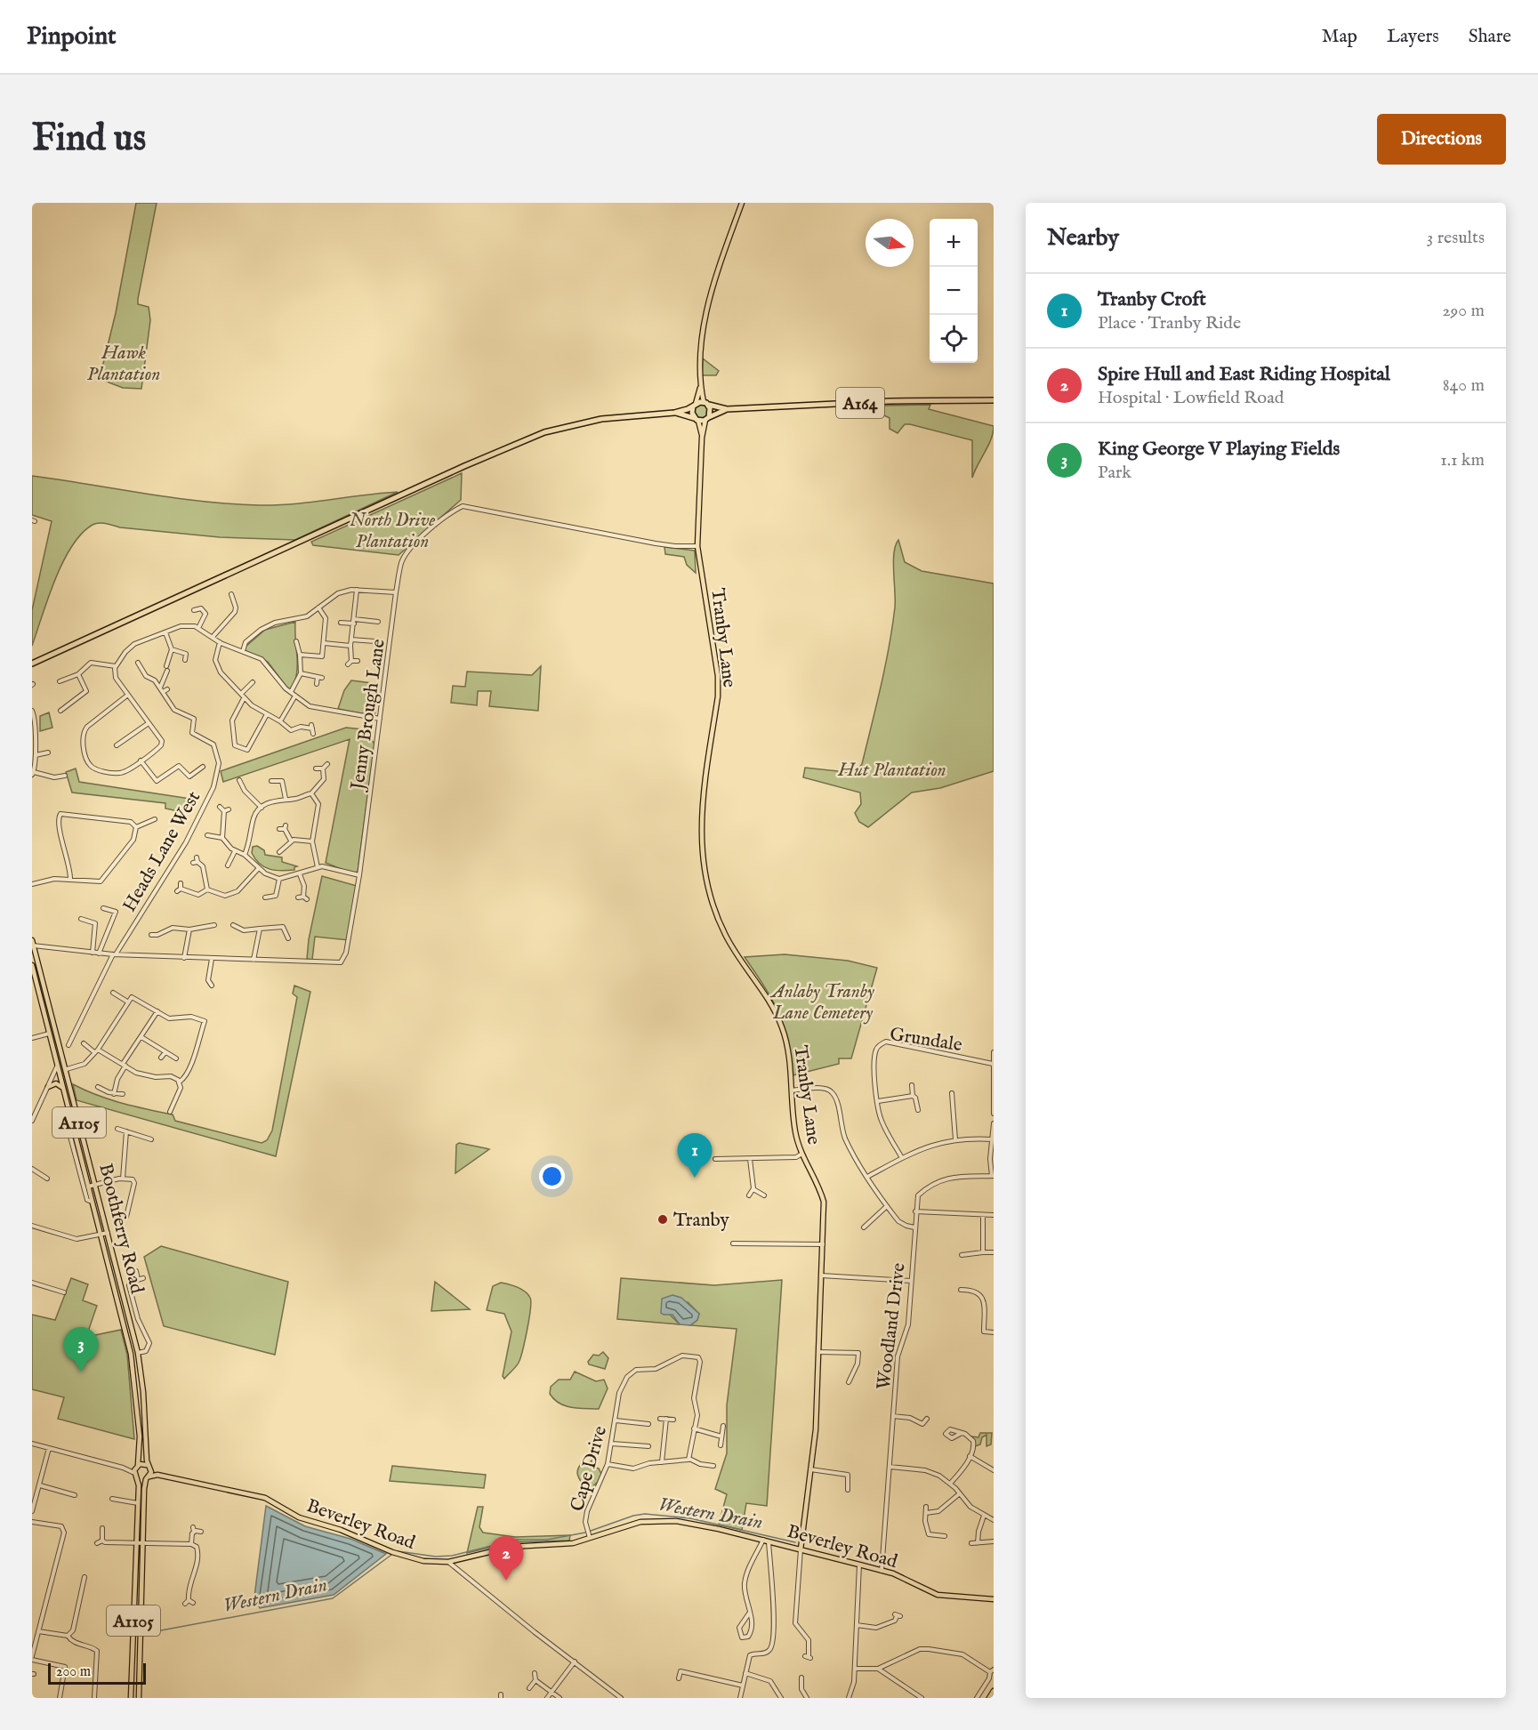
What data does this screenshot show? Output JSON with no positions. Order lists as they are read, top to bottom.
{
  "streets": {
    "highway": ["A164"],
    "main road": [
      "Tranby Lane",
      "A1105",
      "Boothferry Road",
      "Beverley Road"
    ],
    "street": [
      "Jenny Brough Lane",
      "Heads Lane West",
      "Grundale",
      "Woodland Drive",
      "Cape Drive"
    ]
  },
  "crossings": [
    ["A164", "Tranby Lane"],
    ["Tranby Lane", "Jenny Brough Lane"],
    ["Tranby Lane", "Beverley Road"],
    ["Jenny Brough Lane", "Heads Lane West"],
    ["Jenny Brough Lane", "Boothferry Road"],
    ["A1105", "Beverley Road"],
    ["Boothferry Road", "Beverley Road"],
    ["Woodland Drive", "Beverley Road"],
    ["Cape Drive", "Beverley Road"]
  ],
  "water": ["Western Drain"],
  "parks": [
    "Hawk Plantation",
    "North Drive Plantation",
    "Hut Plantation",
    "Anlaby Tranby Lane Cemetery"
  ],
  "places": ["Tranby"],
  "scale_bar": "200 m",
  "north": "right",
  "page": {
    "header": "Pinpoint",
    "nav": ["Map", "Layers", "Share"],
    "buttons": "Directions",
    "title": "Find us",
    "heading": ["Nearby", "3 results"],
    "map_buttons": ["+", "−"],
    "list": [
      {
        "mark": "1",
        "name": "Tranby Croft",
        "note": "Place · Tranby Ride",
        "value": "290 m"
      },
      {
        "mark": "2",
        "name": "Spire Hull and East Riding Hospital",
        "note": "Hospital · Lowfield Road",
        "value": "840 m"
      },
      {
        "mark": "3",
        "name": "King George V Playing Fields",
        "note": "Park",
        "value": "1.1 km"
      }
    ],
    "pins": ["1", "3", "2"],
    "scale": "200 m"
  }
}
